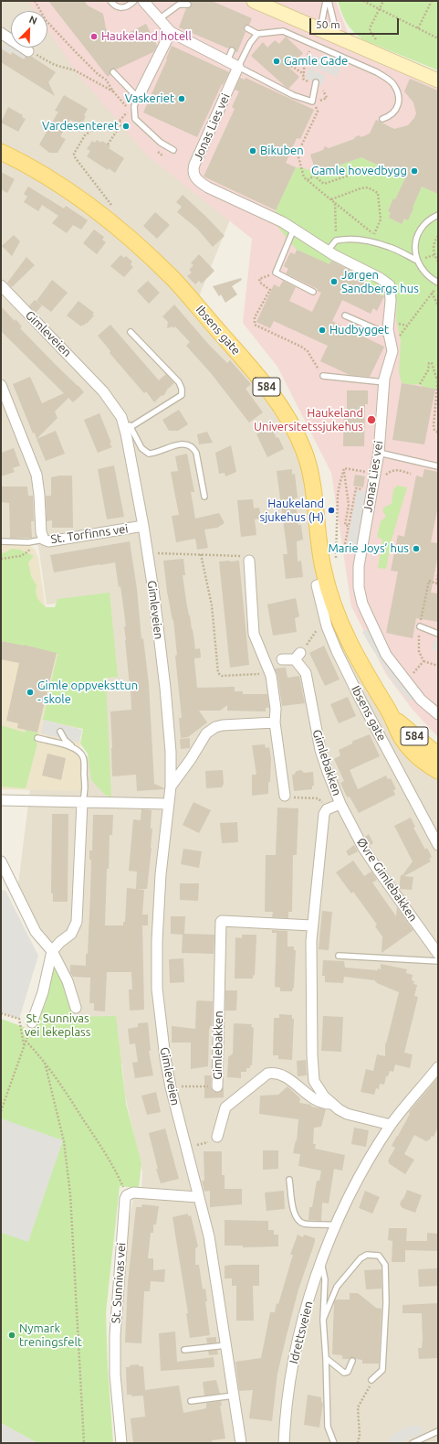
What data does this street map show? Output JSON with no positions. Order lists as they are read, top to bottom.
{
  "streets": {
    "main road": ["Ibsens gate", "584"],
    "street": [
      "Jonas Lies vei",
      "Gimleveien",
      "St. Torfinns vei",
      "Gimlebakken",
      "Øvre Gimlebakken",
      "St. Sunnivas vei",
      "Idrettsveien"
    ]
  },
  "crossings": [
    ["Gimleveien", "St. Torfinns vei"],
    ["Gimlebakken", "Øvre Gimlebakken"],
    ["Gimlebakken", "Idrettsveien"]
  ],
  "parks": ["St. Sunnivas vei lekeplass"],
  "places": [
    "Haukeland hotell",
    "Gamle Gade",
    "Vaskeriet",
    "Vardesenteret",
    "Bikuben",
    "Gamle hovedbygg",
    "Jørgen Sandbergs hus",
    "Hudbygget",
    "Haukeland Universitetssjukehus",
    "Haukeland sjukehus (H)",
    "Marie Joys’ hus",
    "Gimle oppveksttun - skole",
    "Nymark treningsfelt"
  ],
  "scale_bar": "50 m",
  "north": "top right"
}
